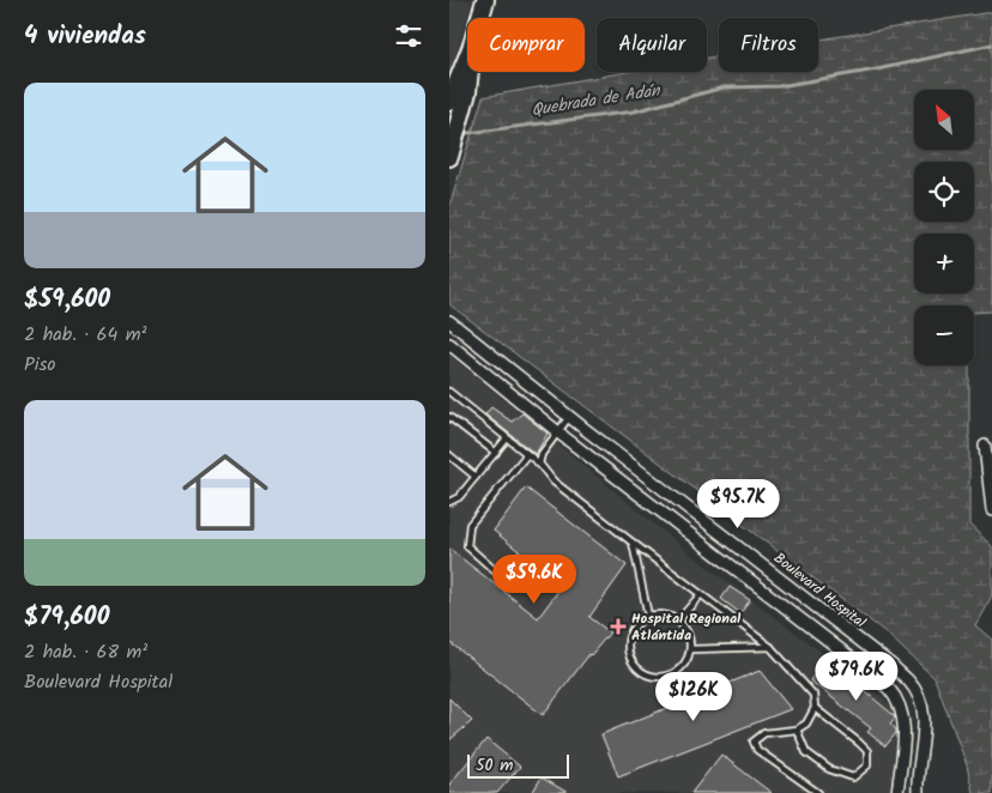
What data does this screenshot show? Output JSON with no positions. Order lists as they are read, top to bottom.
{
  "streets": {
    "street": ["Boulevard Hospital"]
  },
  "water": ["Quebrada de Adán"],
  "places": {
    "health": ["Hospital Regional Atlántida"]
  },
  "scale_bar": "50 m",
  "north": "top left",
  "page": {
    "heading": "4 viviendas",
    "chip": ["Comprar", "Alquilar", "Filtros"],
    "list": [
      {
        "name": "$59,600",
        "note": "2 hab. · 64 m² · Piso"
      },
      {
        "name": "$79,600",
        "note": "2 hab. · 68 m² · Boulevard Hospital"
      }
    ],
    "map_buttons": ["+", "−"],
    "price": [
      "$95.7K",
      "$59.6K",
      "$79.6K",
      "$126K"
    ],
    "scale": "50 m"
  }
}
